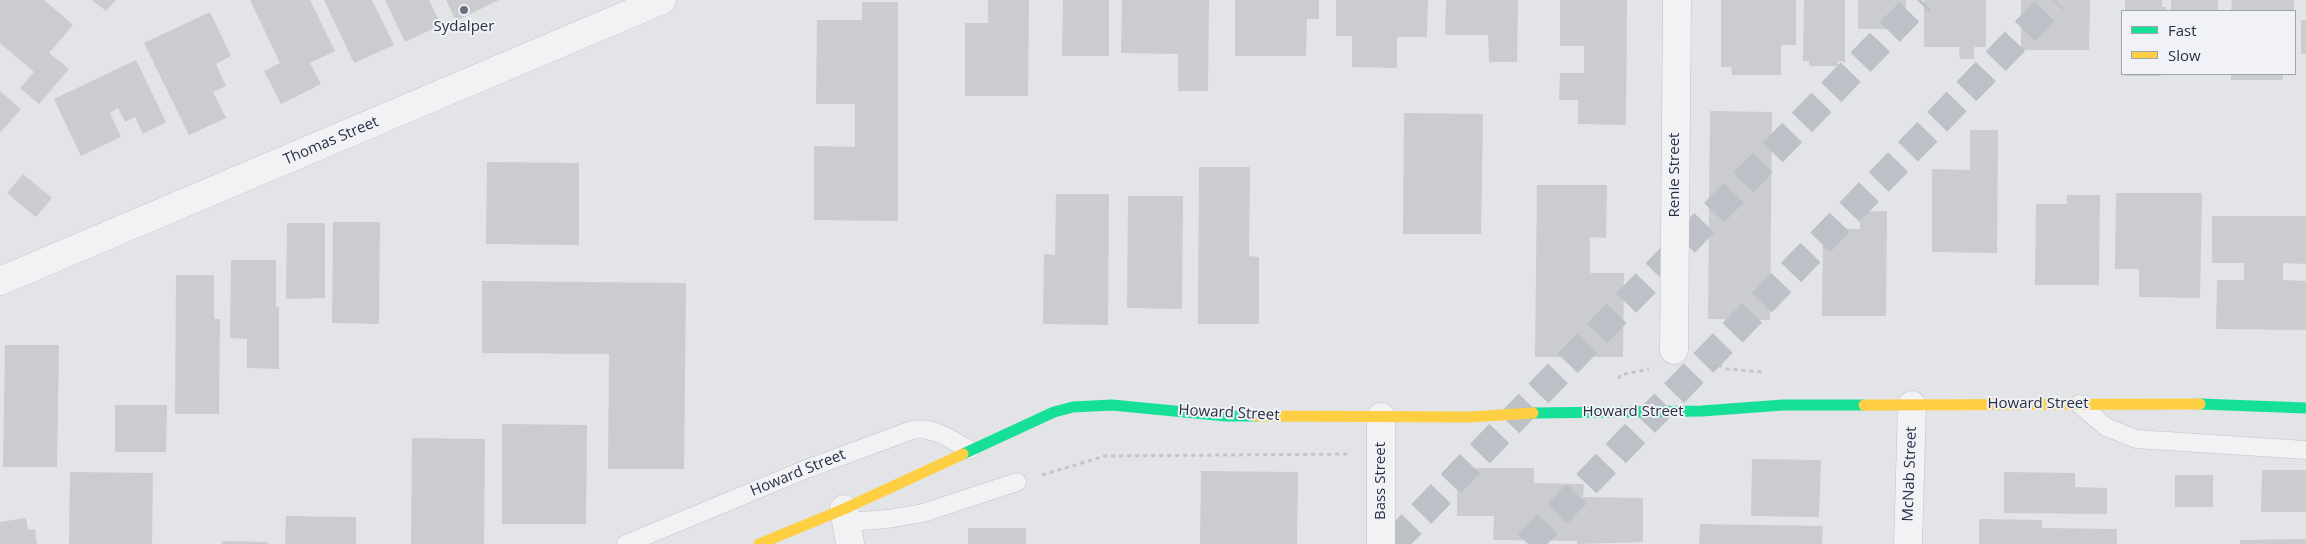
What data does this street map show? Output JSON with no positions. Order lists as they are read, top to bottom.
{
  "streets": {
    "street": [
      "Thomas Street",
      "Renie Street",
      "Howard Street",
      "McNab Street",
      "Bass Street"
    ]
  },
  "crossings": [
    ["Howard Street", "McNab Street"],
    ["Howard Street", "Bass Street"]
  ],
  "places": ["Sydalper"],
  "legend": ["Fast", "Slow"]
}
